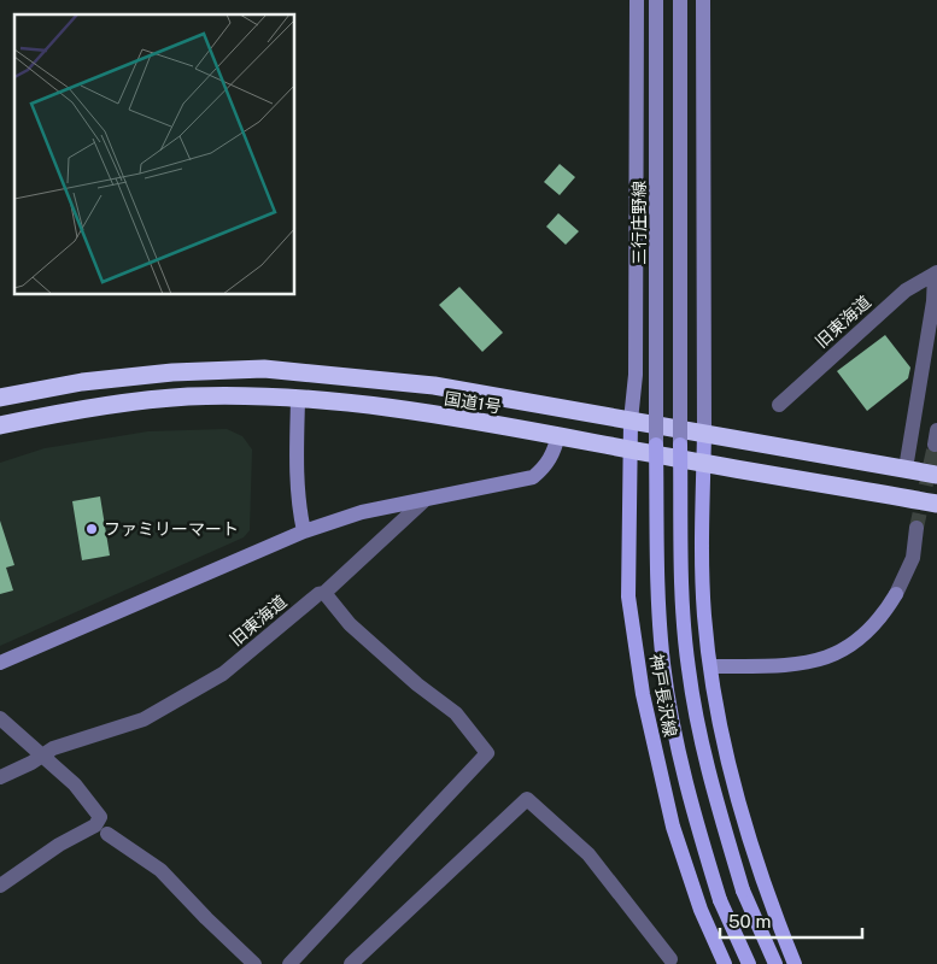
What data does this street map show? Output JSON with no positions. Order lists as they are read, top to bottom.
{
  "streets": {
    "highway": ["国道1号"],
    "main road": ["三行庄野線", "神戸長沢線"],
    "street": ["旧東海道"]
  },
  "crossings": [
    ["三行庄野線", "国道1号"],
    ["三行庄野線", "神戸長沢線"],
    ["国道1号", "神戸長沢線"]
  ],
  "places": ["ファミリーマート"],
  "scale_bar": "50 m"
}
